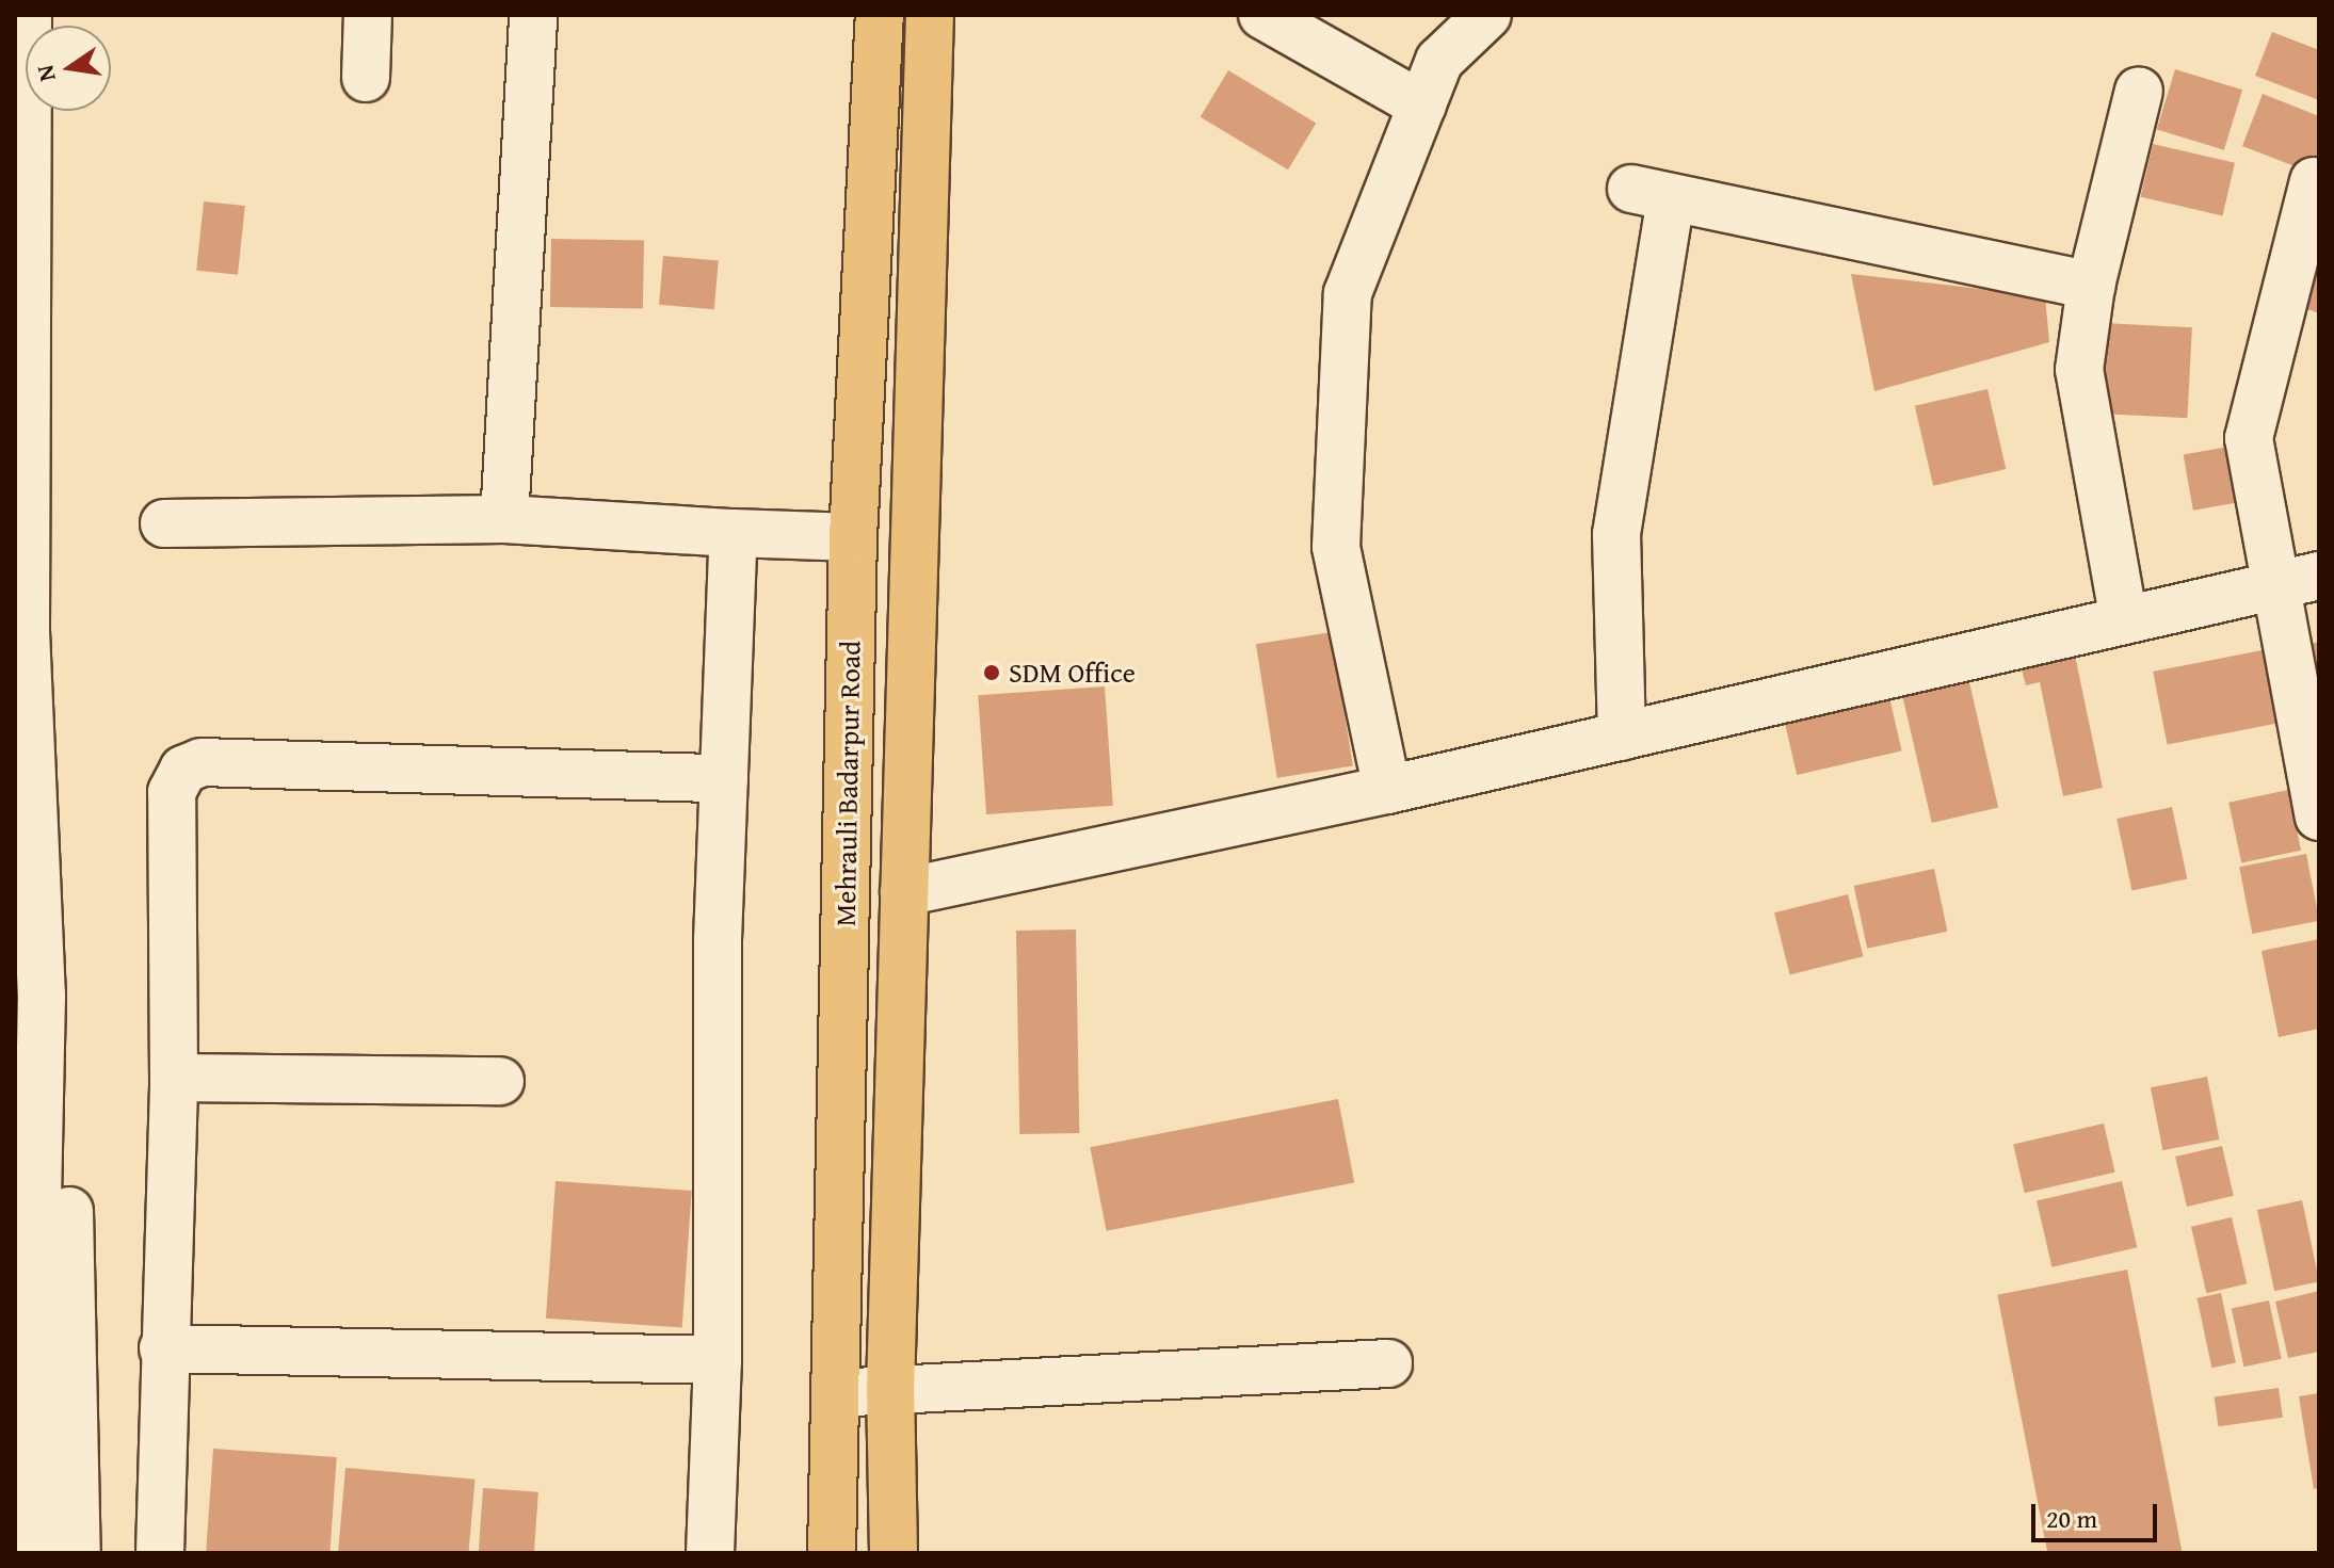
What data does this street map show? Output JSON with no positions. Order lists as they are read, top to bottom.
{
  "streets": {
    "main road": ["Mehrauli Badarpur Road"]
  },
  "places": ["SDM Office"],
  "scale_bar": "20 m",
  "north": "left"
}
